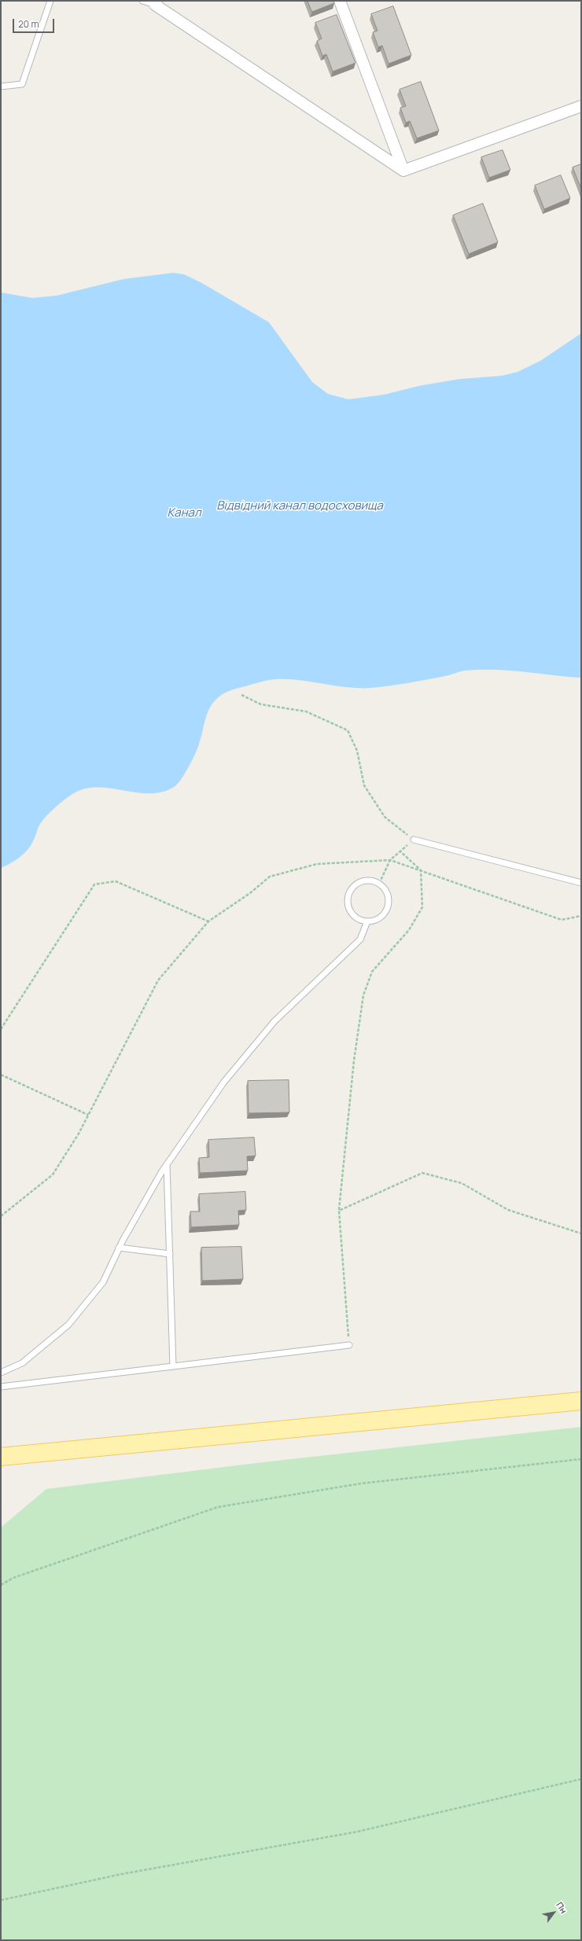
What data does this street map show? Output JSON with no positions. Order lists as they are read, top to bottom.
{
  "water": ["Відвідний канал водосховища", "Канал"],
  "scale_bar": "20 m",
  "north": "top right"
}
